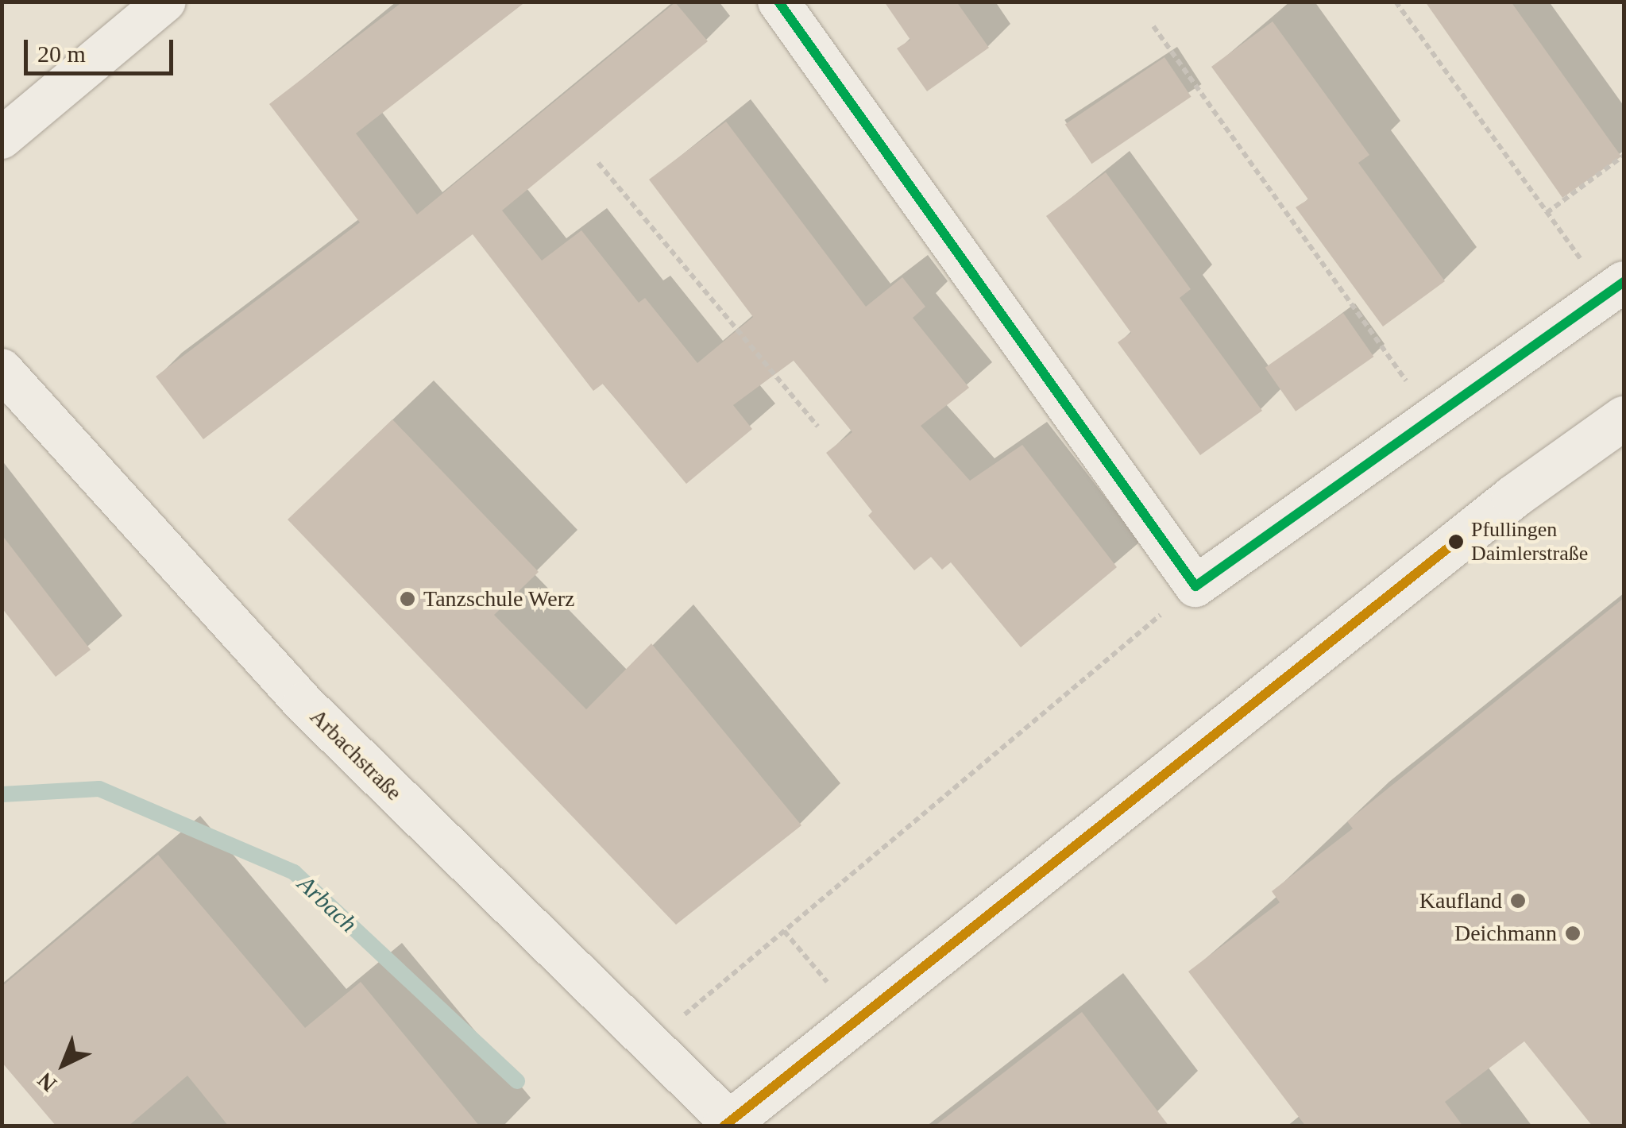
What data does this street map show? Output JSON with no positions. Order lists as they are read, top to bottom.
{
  "streets": {
    "street": ["Arbachstraße"]
  },
  "water": ["Arbach"],
  "places": [
    "Pfullingen Daimlerstraße",
    "Tanzschule Werz",
    "Kaufland",
    "Deichmann"
  ],
  "scale_bar": "20 m",
  "north": "bottom left"
}
